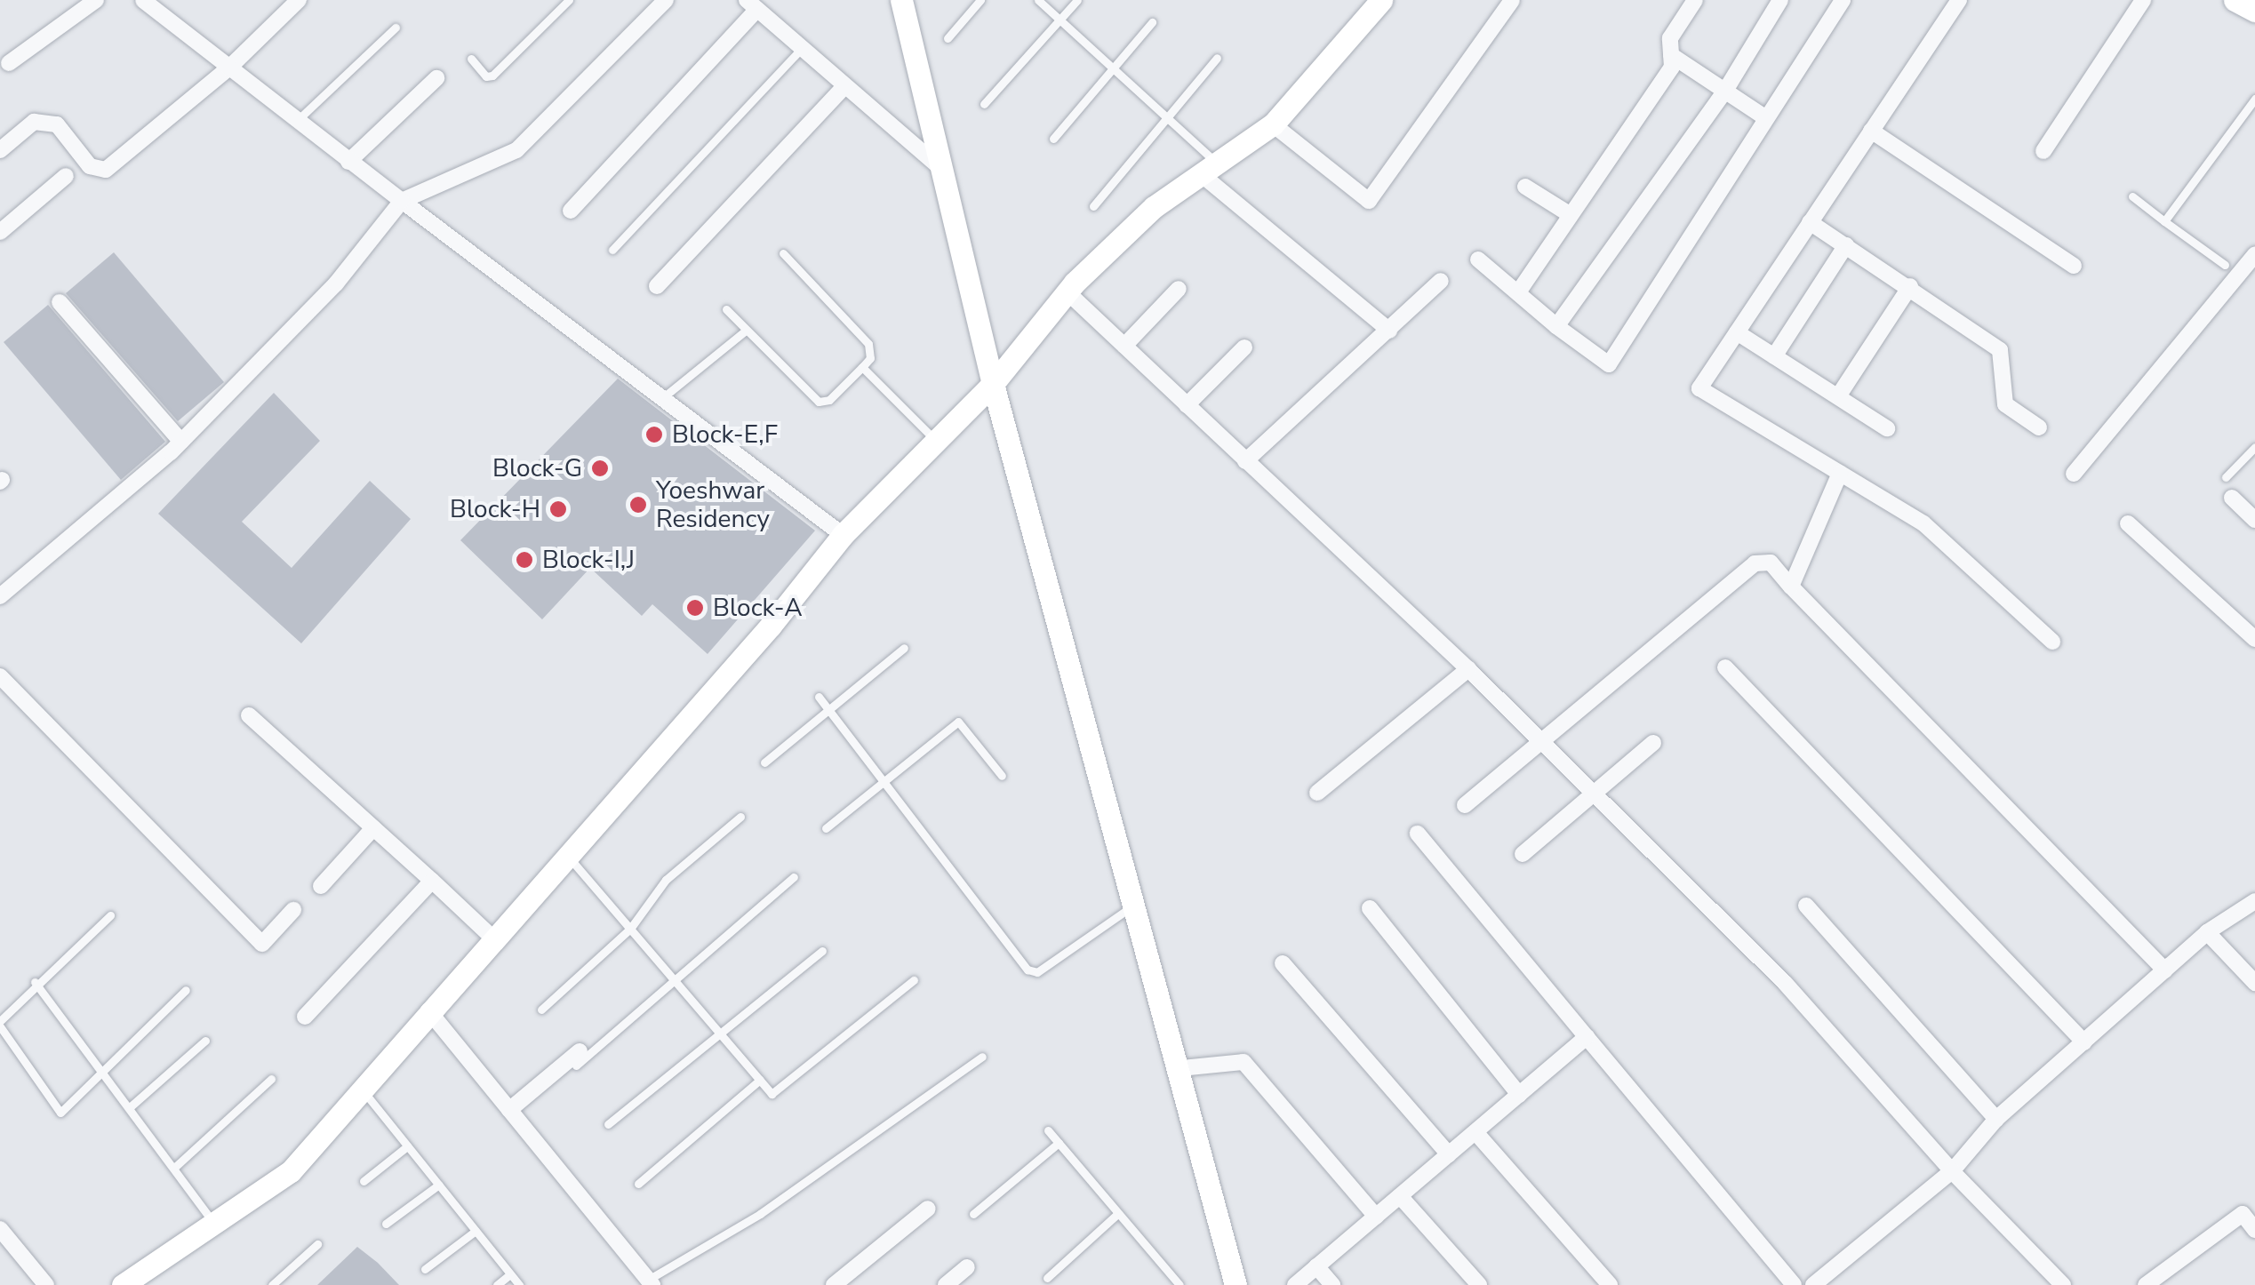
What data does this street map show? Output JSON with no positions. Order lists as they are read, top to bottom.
{
  "places": [
    "Block-E,F",
    "Block-G",
    "Yoeshwar Residency",
    "Block-H",
    "Block-I,J",
    "Block-A"
  ]
}
